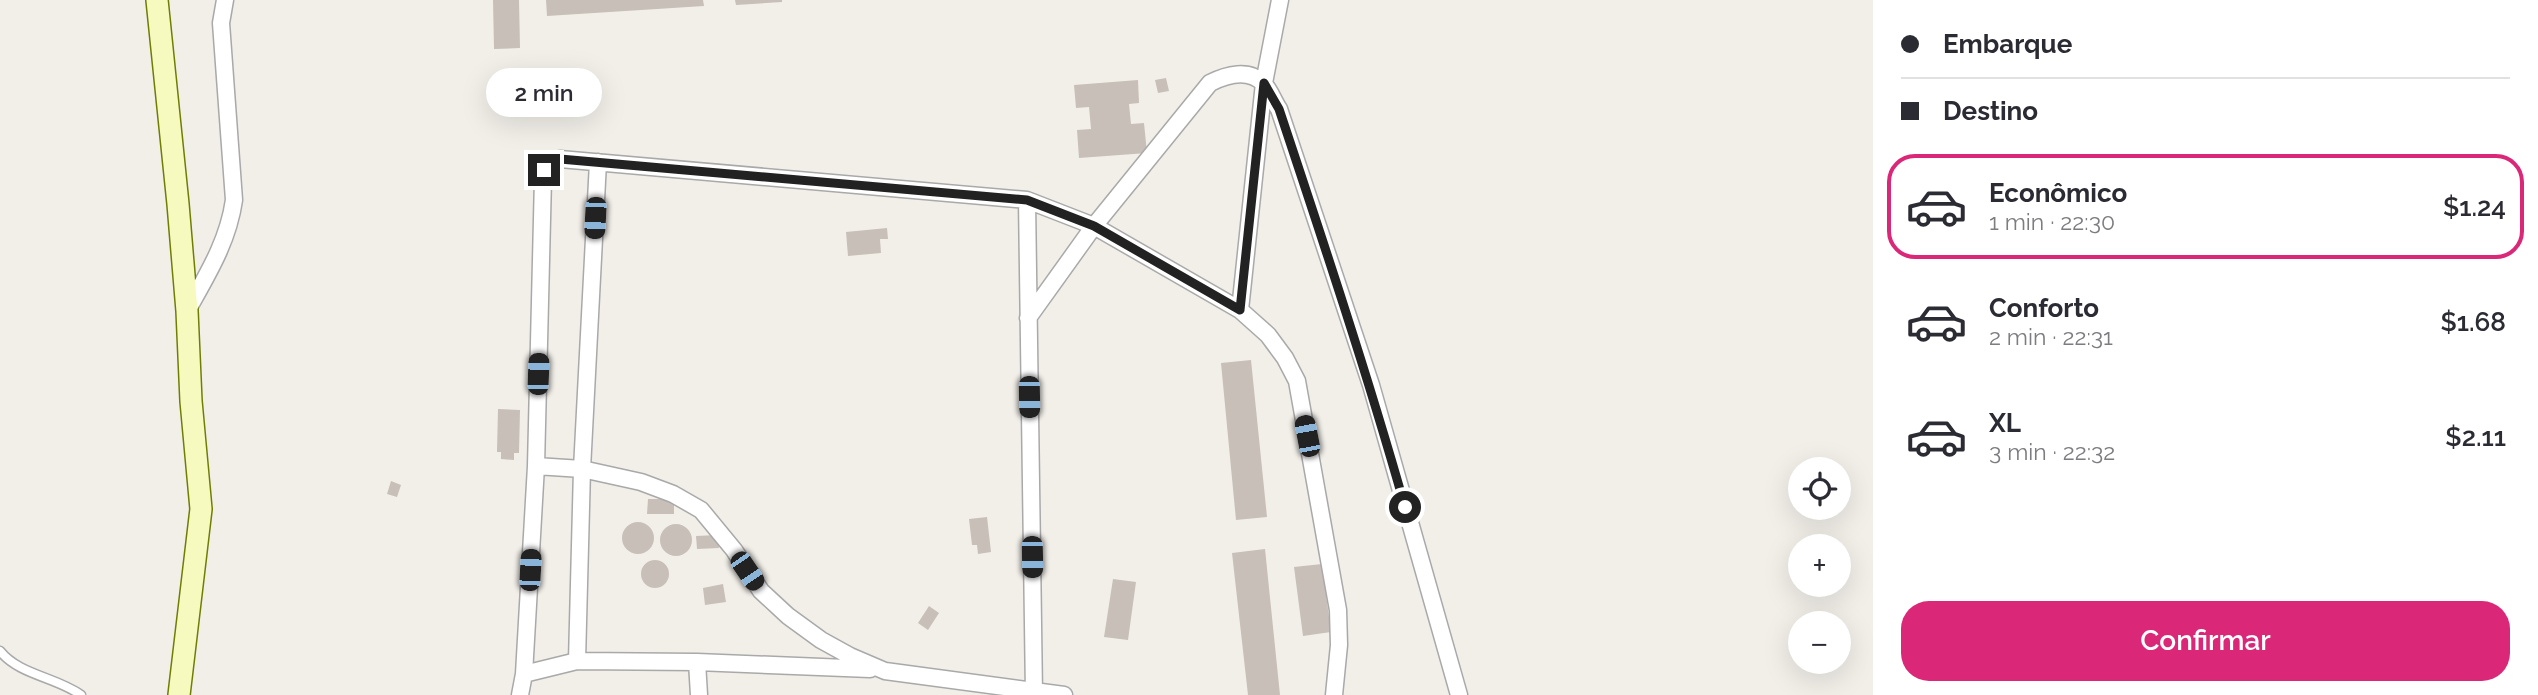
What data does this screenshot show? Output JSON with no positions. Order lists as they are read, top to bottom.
{
  "page": {
    "banner": ["Embarque", "Destino"],
    "bubble": "2 min",
    "list": [
      {
        "name": "Econômico",
        "note": "1 min · 22:30",
        "value": "$1.24"
      },
      {
        "name": "Conforto",
        "note": "2 min · 22:31",
        "value": "$1.68"
      },
      {
        "name": "XL",
        "note": "3 min · 22:32",
        "value": "$2.11"
      }
    ],
    "map_buttons": ["+", "−"],
    "buttons": "Confirmar"
  }
}
